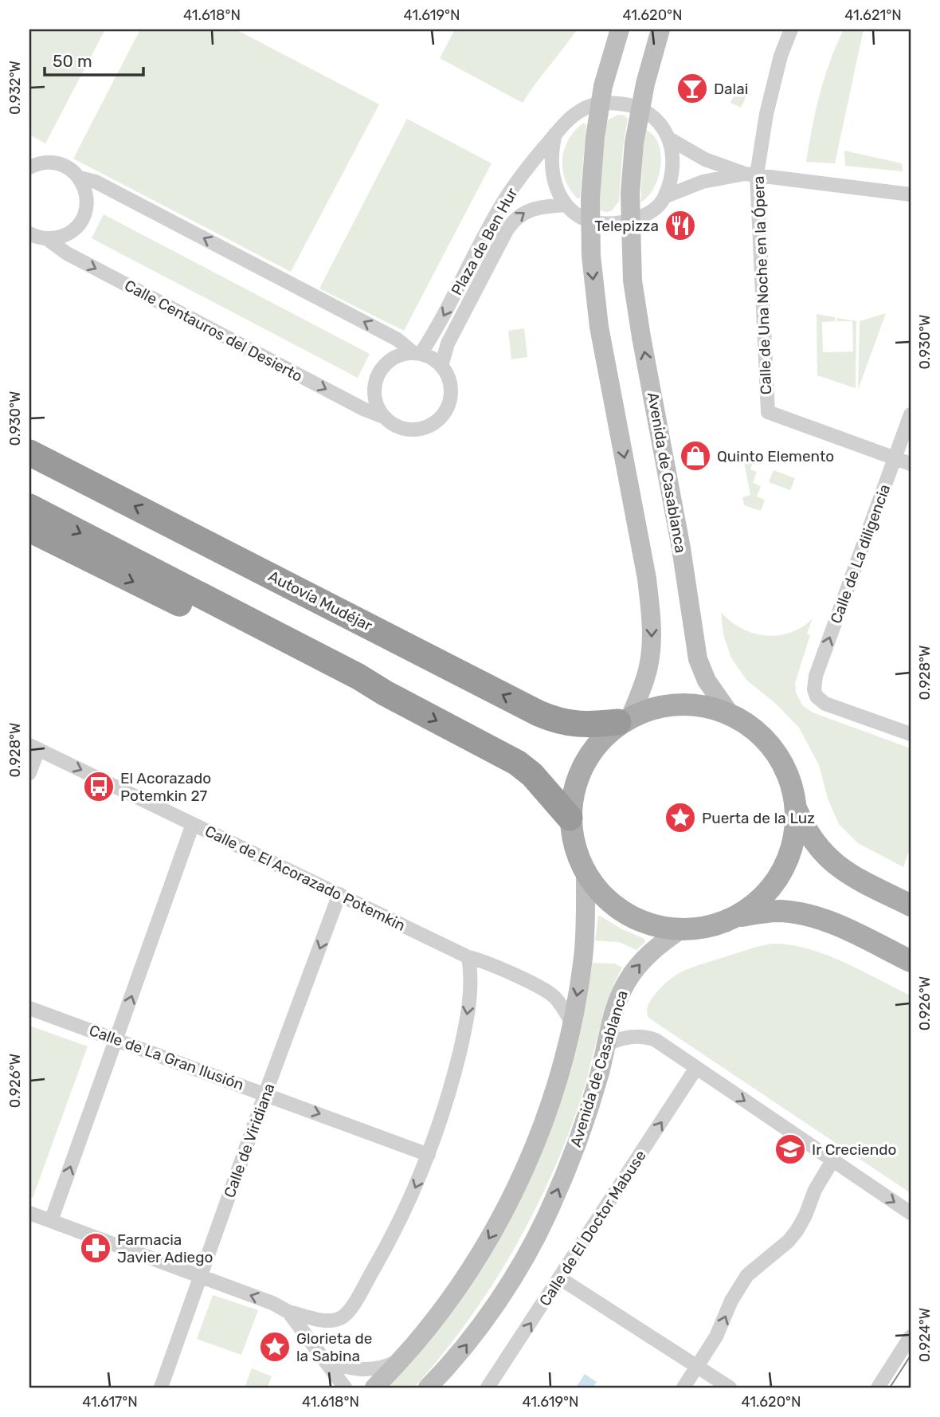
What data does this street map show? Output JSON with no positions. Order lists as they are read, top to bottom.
{
  "streets": {
    "highway": ["Autovía Mudéjar"],
    "main road": ["Avenida de Casablanca"],
    "street": [
      "Plaza de Ben Hur",
      "Calle de Una Noche en la Ópera",
      "Calle Centauros del Desierto",
      "Calle de La diligencia",
      "Calle de El Acorazado Potemkin",
      "Calle de La Gran Ilusión",
      "Calle de Viridiana",
      "Calle de El Doctor Mabuse"
    ]
  },
  "crossings": [
    ["Plaza de Ben Hur", "Calle Centauros del Desierto"],
    ["Calle de Una Noche en la Ópera", "Calle de La diligencia"],
    ["Calle de El Acorazado Potemkin", "Calle de Viridiana"],
    ["Calle de La Gran Ilusión", "Calle de Viridiana"]
  ],
  "one_way": ["Calle de La Gran Ilusión", "Calle de Viridiana", "Calle de El Doctor Mabuse"],
  "places": {
    "bar": ["Dalai"],
    "restaurant": ["Telepizza"],
    "shop": ["Quinto Elemento"],
    "bus stop": ["El Acorazado Potemkin 27"],
    "place": ["Puerta de la Luz", "Glorieta de la Sabina"],
    "school or university": ["Ir Creciendo"],
    "pharmacy": ["Farmacia Javier Adiego"]
  },
  "scale_bar": "50 m",
  "coordinates": [
    "41.618°N",
    "41.619°N",
    "41.620°N",
    "41.621°N",
    "0.932°W",
    "0.930°W",
    "0.928°W",
    "0.926°W",
    "0.924°W",
    "41.617°N"
  ]
}
